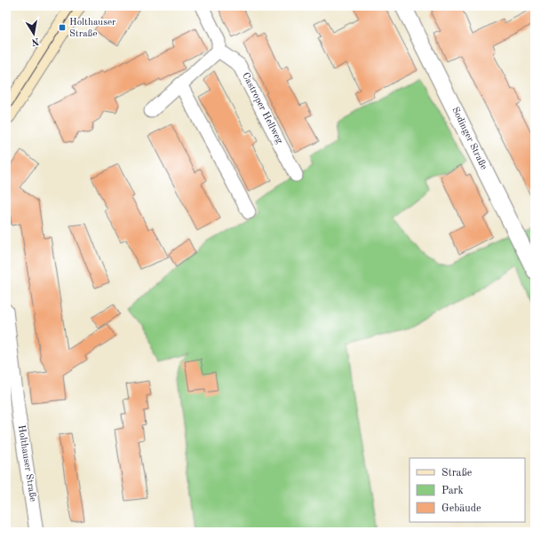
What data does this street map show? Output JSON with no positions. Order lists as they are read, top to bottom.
{
  "streets": {
    "street": ["Castroper Hellweg", "Sodinger Straße", "Holthauser Straße"]
  },
  "places": {
    "transit": ["Holthauser Straße"]
  },
  "legend": ["Straße", "Park", "Gebäude"],
  "north": "bottom"
}
